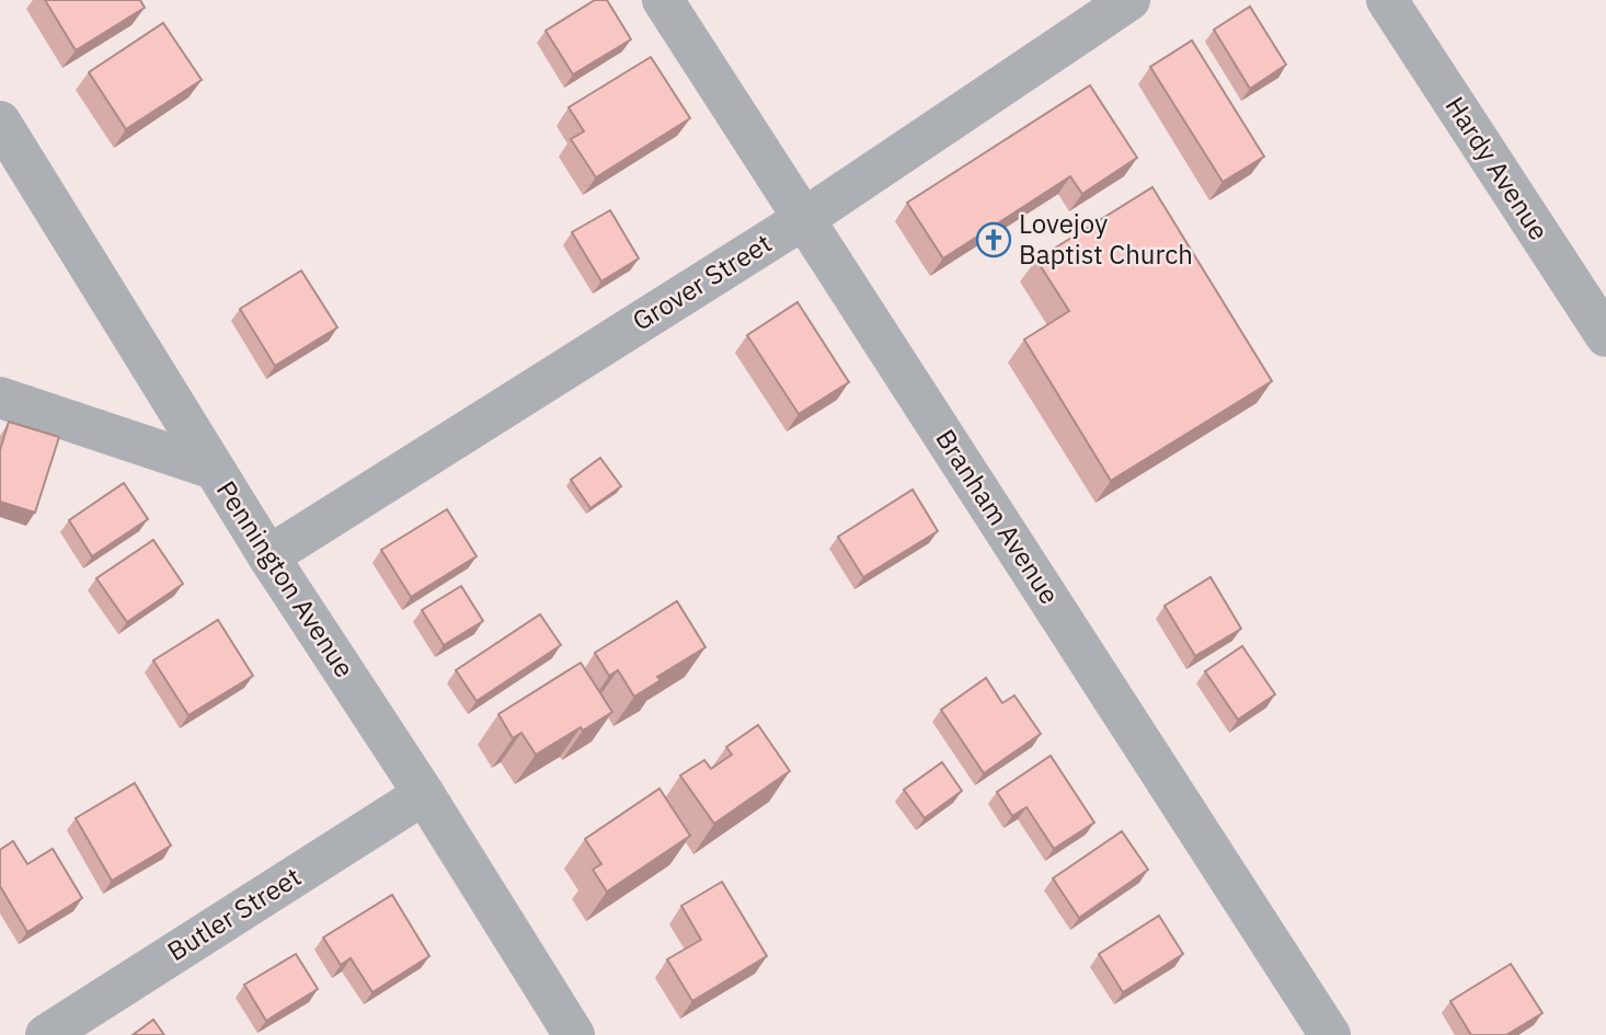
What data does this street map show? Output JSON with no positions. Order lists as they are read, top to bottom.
{
  "streets": {
    "street": [
      "Hardy Avenue",
      "Grover Street",
      "Branham Avenue",
      "Pennington Avenue",
      "Butler Street"
    ]
  },
  "crossings": [
    ["Grover Street", "Branham Avenue"],
    ["Grover Street", "Pennington Avenue"],
    ["Pennington Avenue", "Butler Street"]
  ],
  "places": {
    "church": ["Lovejoy Baptist Church"]
  }
}
